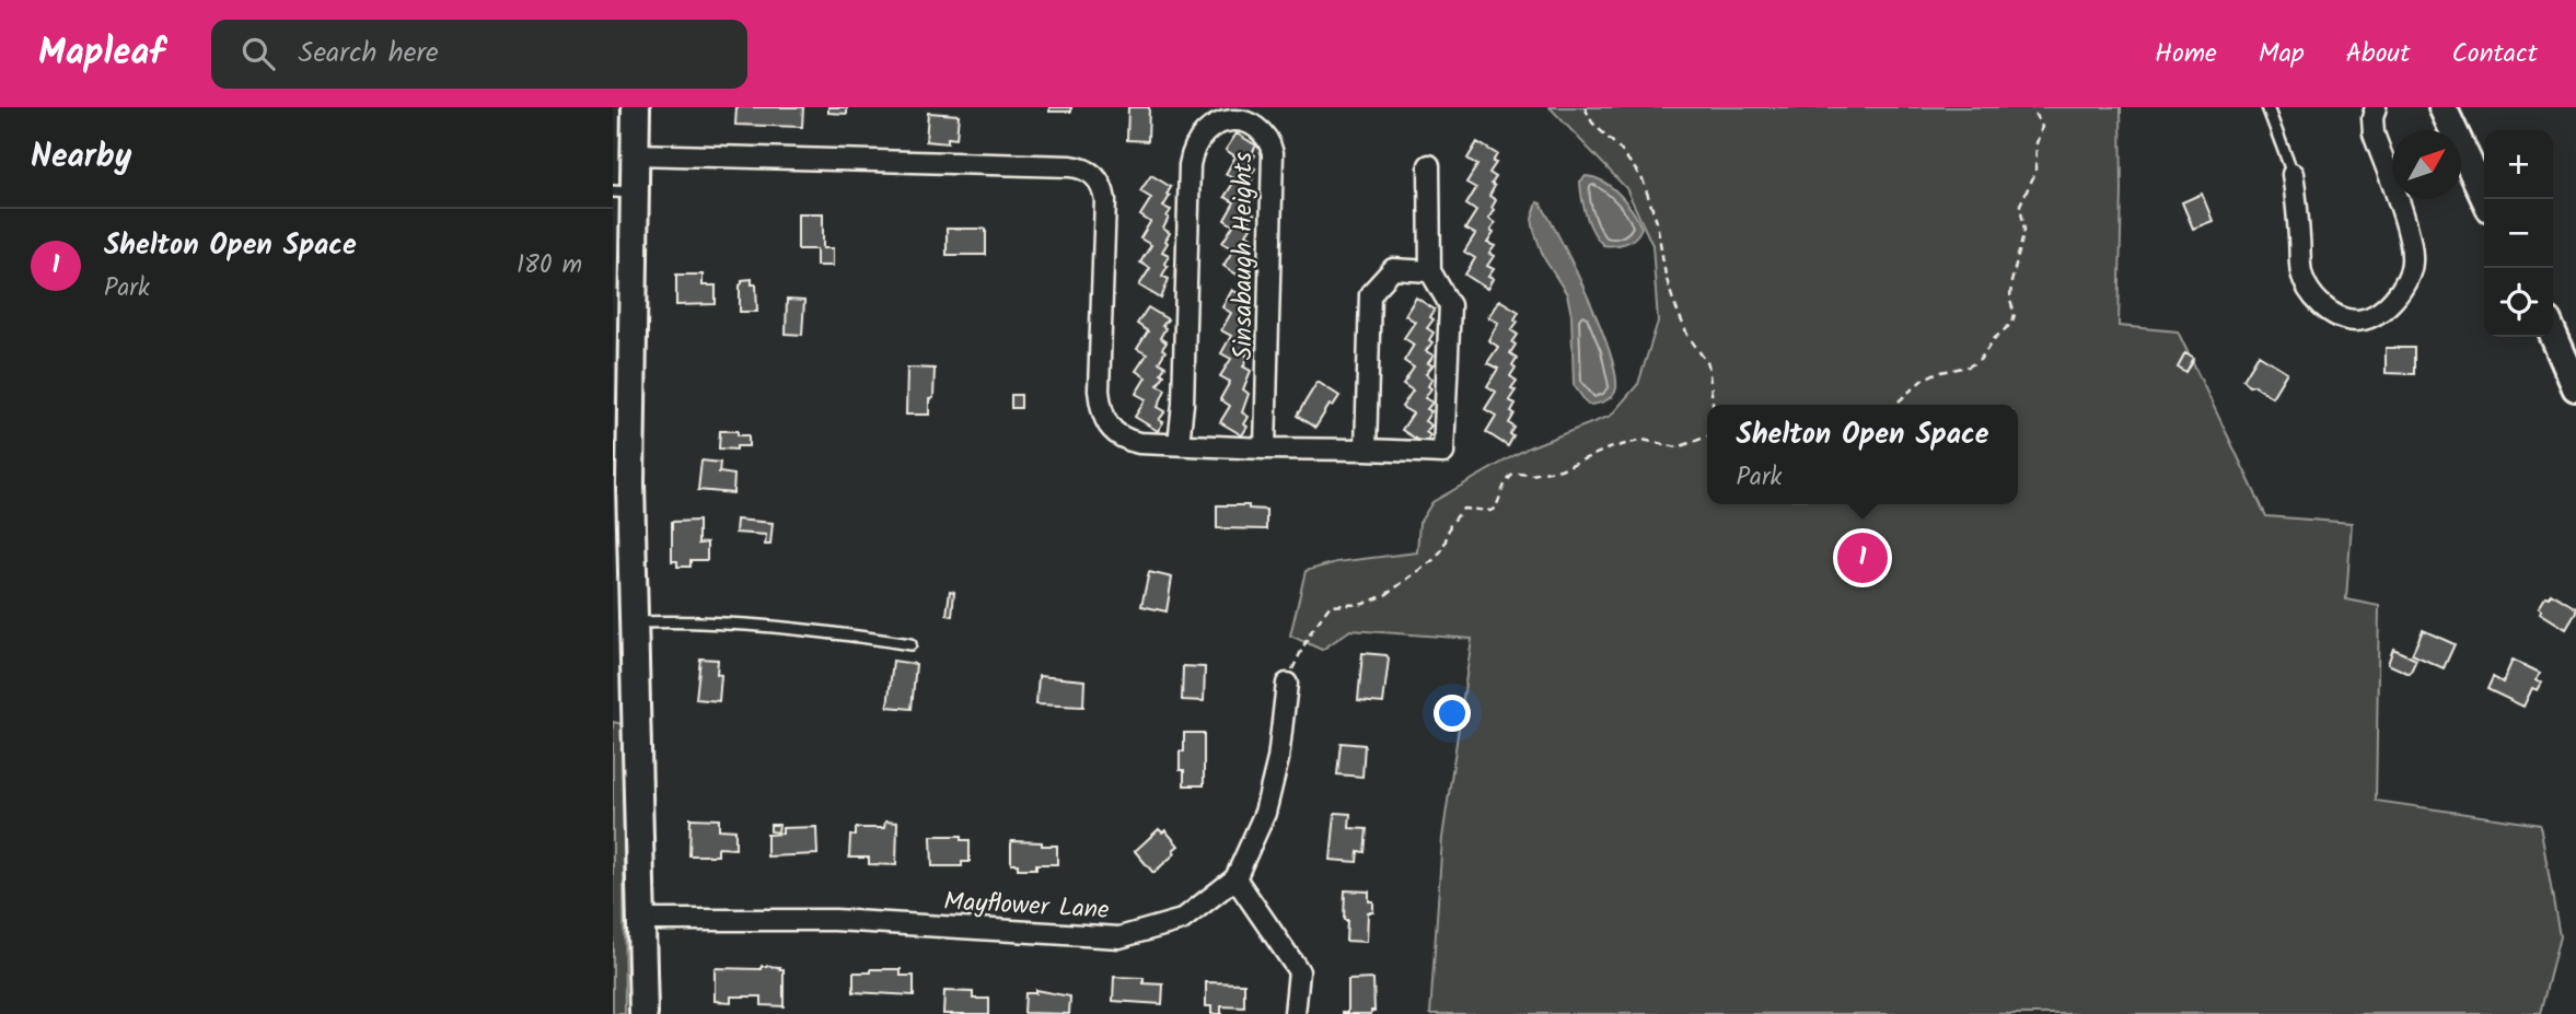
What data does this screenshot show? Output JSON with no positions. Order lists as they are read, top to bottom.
{
  "streets": {
    "street": ["Sinsabaugh Heights", "Mayflower Lane"]
  },
  "north": "top right",
  "page": {
    "header": "Mapleaf",
    "search": "Search here",
    "nav": [
      "Home",
      "Map",
      "About",
      "Contact"
    ],
    "heading": "Nearby",
    "map_buttons": ["+", "−"],
    "list": [
      {
        "mark": "1",
        "name": "Shelton Open Space",
        "note": "Park",
        "value": "180 m"
      }
    ],
    "popup": ["Shelton Open Space", "Park"],
    "pins": "1"
  }
}
